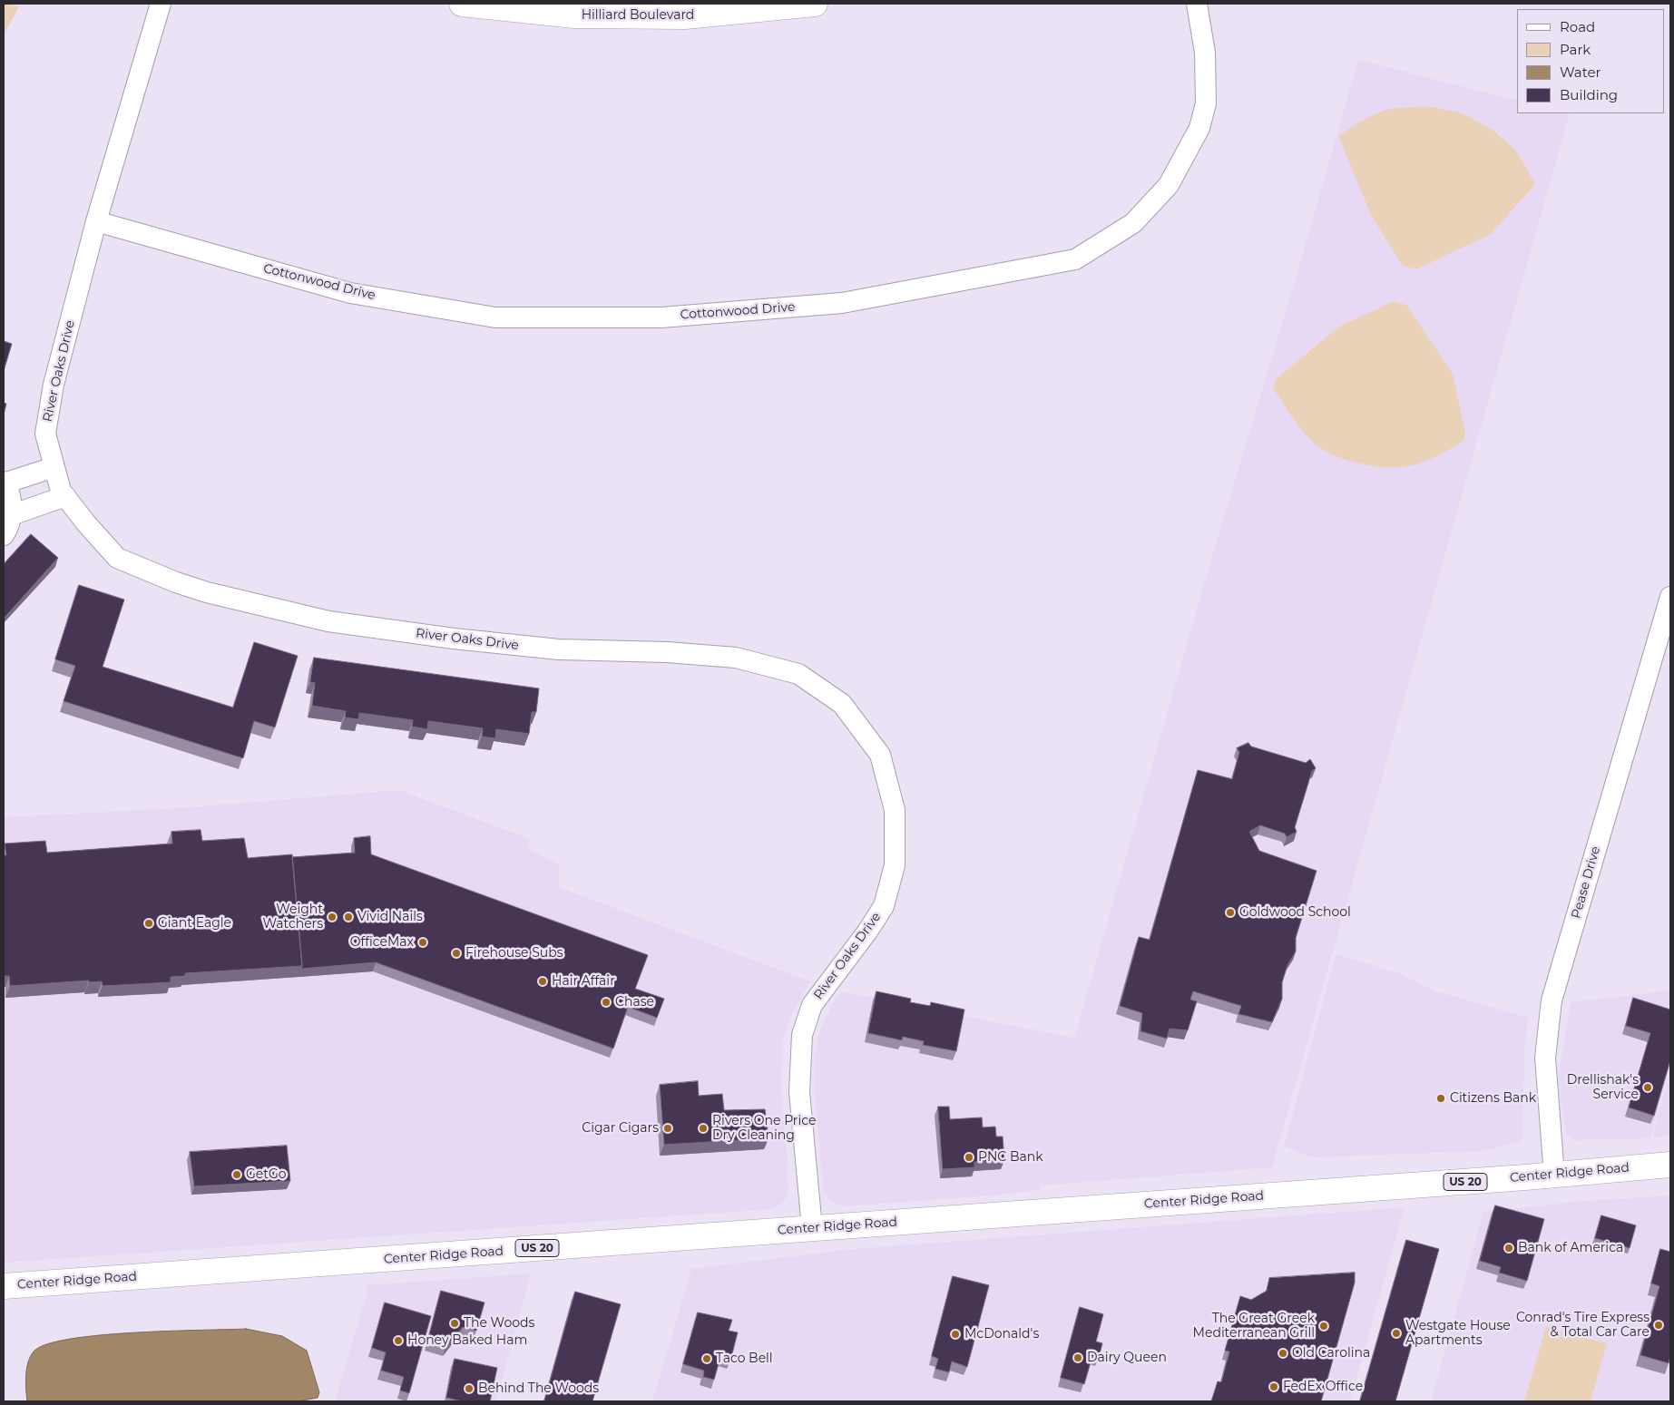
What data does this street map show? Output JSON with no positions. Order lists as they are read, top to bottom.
{
  "streets": {
    "main road": ["Hilliard Boulevard", "Center Ridge Road", "US 20"],
    "street": ["Cottonwood Drive", "River Oaks Drive", "Pease Drive"]
  },
  "crossings": [
    ["Cottonwood Drive", "River Oaks Drive"],
    ["River Oaks Drive", "Center Ridge Road"],
    ["Pease Drive", "Center Ridge Road"]
  ],
  "places": [
    "Goldwood School",
    "Weight Watchers",
    "Vivid Nails",
    "Giant Eagle",
    "OfficeMax",
    "Firehouse Subs",
    "Hair Affair",
    "Chase",
    "Drellishak's Service",
    "Citizens Bank",
    "Cigar Cigars",
    "Rivers One Price Dry Cleaning",
    "PNC Bank",
    "GetGo",
    "Bank of America",
    "The Woods",
    "Conrad's Tire Express & Total Car Care",
    "The Great Greek Mediterranean Grill",
    "Westgate House Apartments",
    "McDonald's",
    "Honey Baked Ham",
    "Old Carolina",
    "Dairy Queen",
    "Taco Bell",
    "FedEx Office",
    "Behind The Woods"
  ],
  "legend": [
    "Road",
    "Park",
    "Water",
    "Building"
  ]
}
